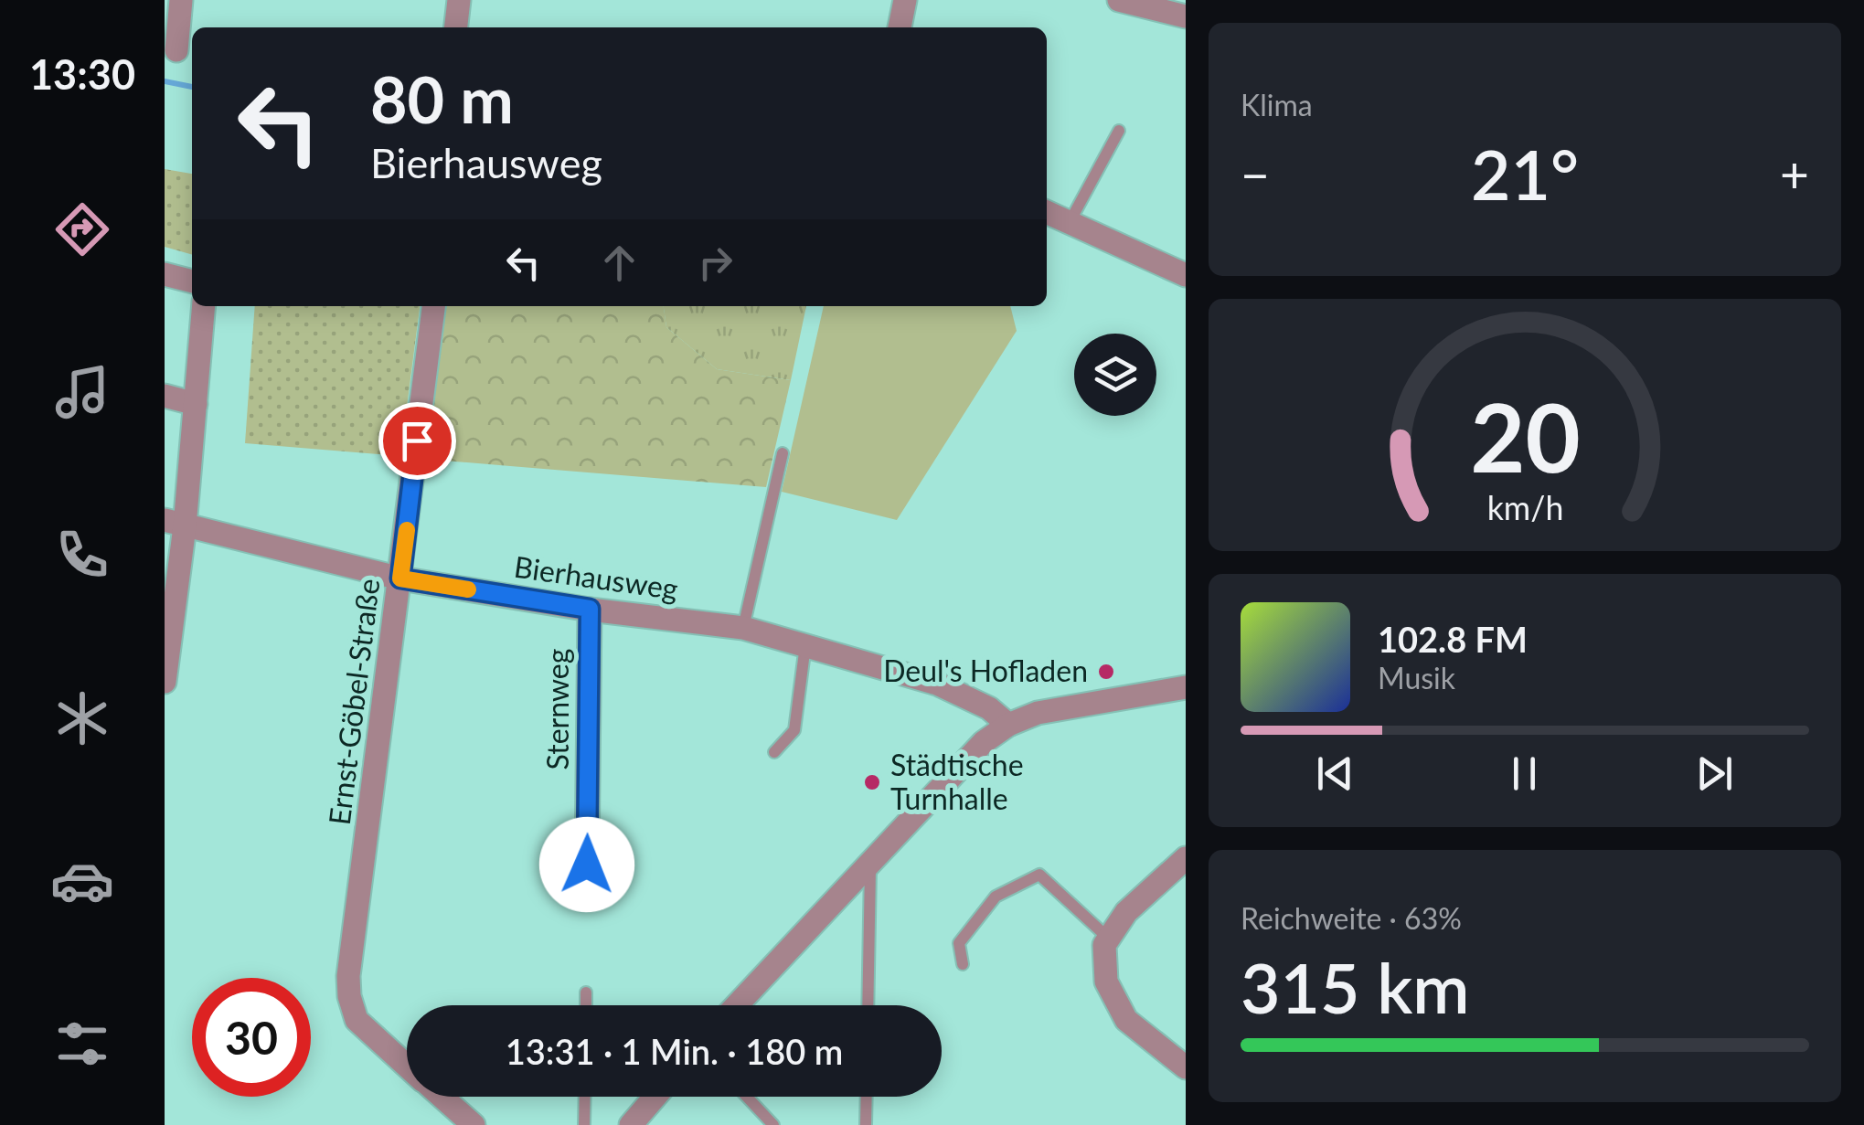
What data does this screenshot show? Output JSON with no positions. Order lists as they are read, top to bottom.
{
  "streets": {
    "street": ["Bierhausweg", "Ernst-Göbel-Straße", "Sternweg"]
  },
  "crossings": [
    ["Bierhausweg", "Ernst-Göbel-Straße"],
    ["Bierhausweg", "Sternweg"]
  ],
  "places": ["Deul's Hofladen", "Städtische Turnhalle"],
  "page": {
    "tabs": "13:30",
    "tile": [
      "Klima",
      ["Reichweite · 63%", "315 km"]
    ],
    "turn": ["80 m", "Bierhausweg"],
    "heat": ["−", "21°", "+"],
    "song": ["102.8 FM", "Musik"],
    "limit": "30",
    "trip": "13:31 · 1 Min. · 180 m",
    "gauge": ["20", "km/h"]
  }
}
